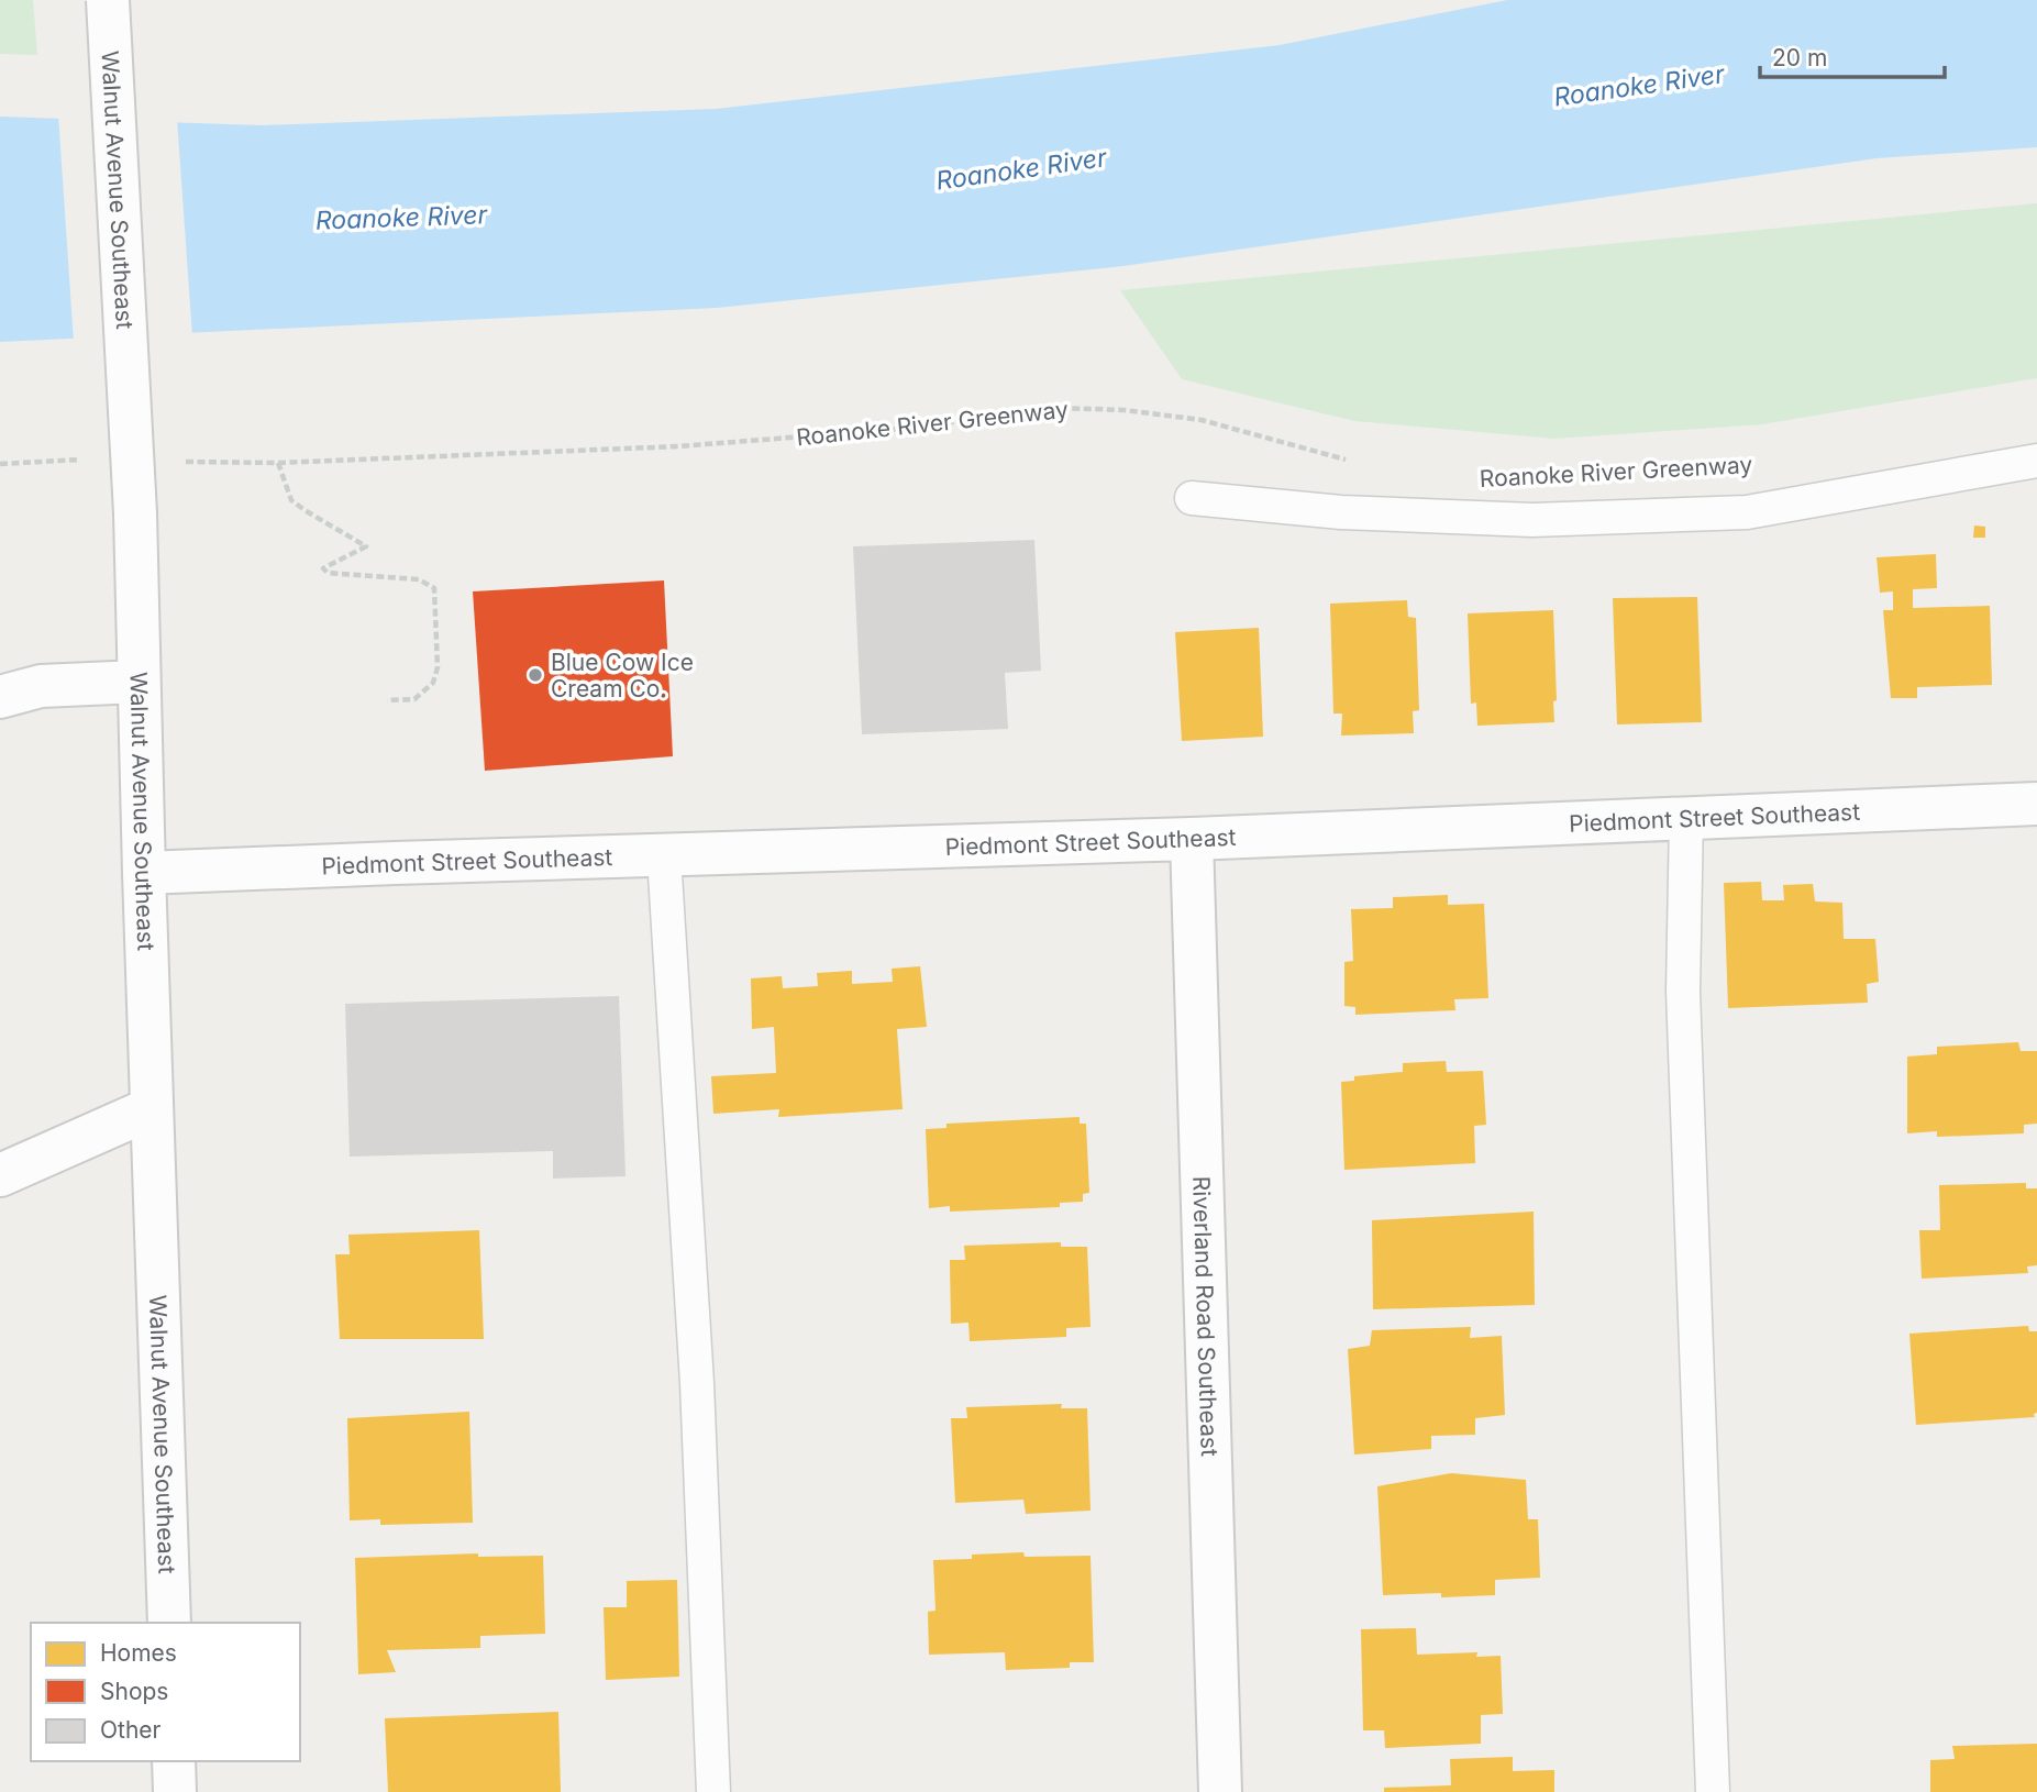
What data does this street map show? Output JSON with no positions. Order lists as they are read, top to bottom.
{
  "streets": {
    "main road": ["Walnut Avenue Southeast", "Piedmont Street Southeast", "Riverland Road Southeast"],
    "path": ["Roanoke River Greenway"]
  },
  "crossings": [
    ["Walnut Avenue Southeast", "Piedmont Street Southeast"],
    ["Piedmont Street Southeast", "Riverland Road Southeast"]
  ],
  "water": ["Roanoke River"],
  "places": ["Blue Cow Ice Cream Co."],
  "legend": ["Homes", "Shops", "Other"],
  "scale_bar": "20 m"
}
